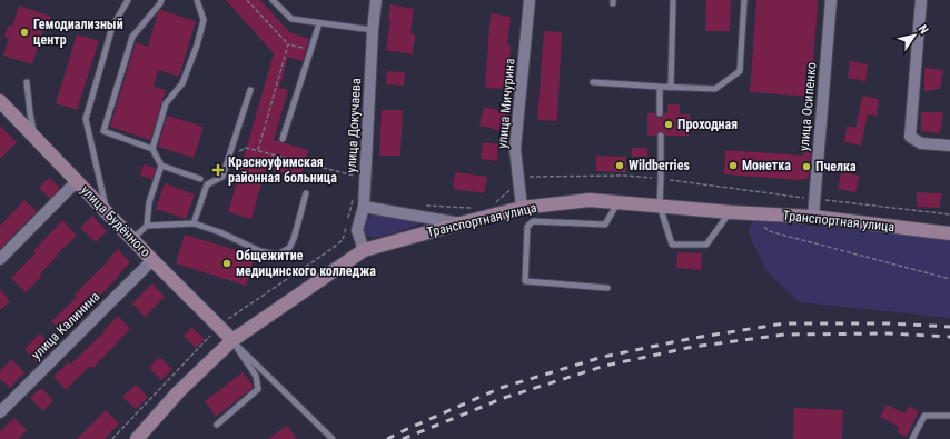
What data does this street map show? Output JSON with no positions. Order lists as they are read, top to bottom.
{
  "streets": {
    "main road": ["Транспортная улица", "улица Будённого"],
    "street": [
      "улица Мичурина",
      "улица Осипенко",
      "улица Докучаева",
      "улица Калинина"
    ]
  },
  "crossings": [
    ["улица Мичурина", "Транспортная улица"],
    ["улица Осипенко", "Транспортная улица"],
    ["улица Докучаева", "Транспортная улица"],
    ["Транспортная улица", "улица Будённого"],
    ["улица Будённого", "улица Калинина"]
  ],
  "places": {
    "other": [
      "Гемодиализный центр",
      "Проходная",
      "Wildberries",
      "Монетка",
      "Пчелка",
      "Общежитие медицинского колледжа"
    ],
    "health": ["Красноуфимская районная больница"]
  },
  "north": "top right"
}
